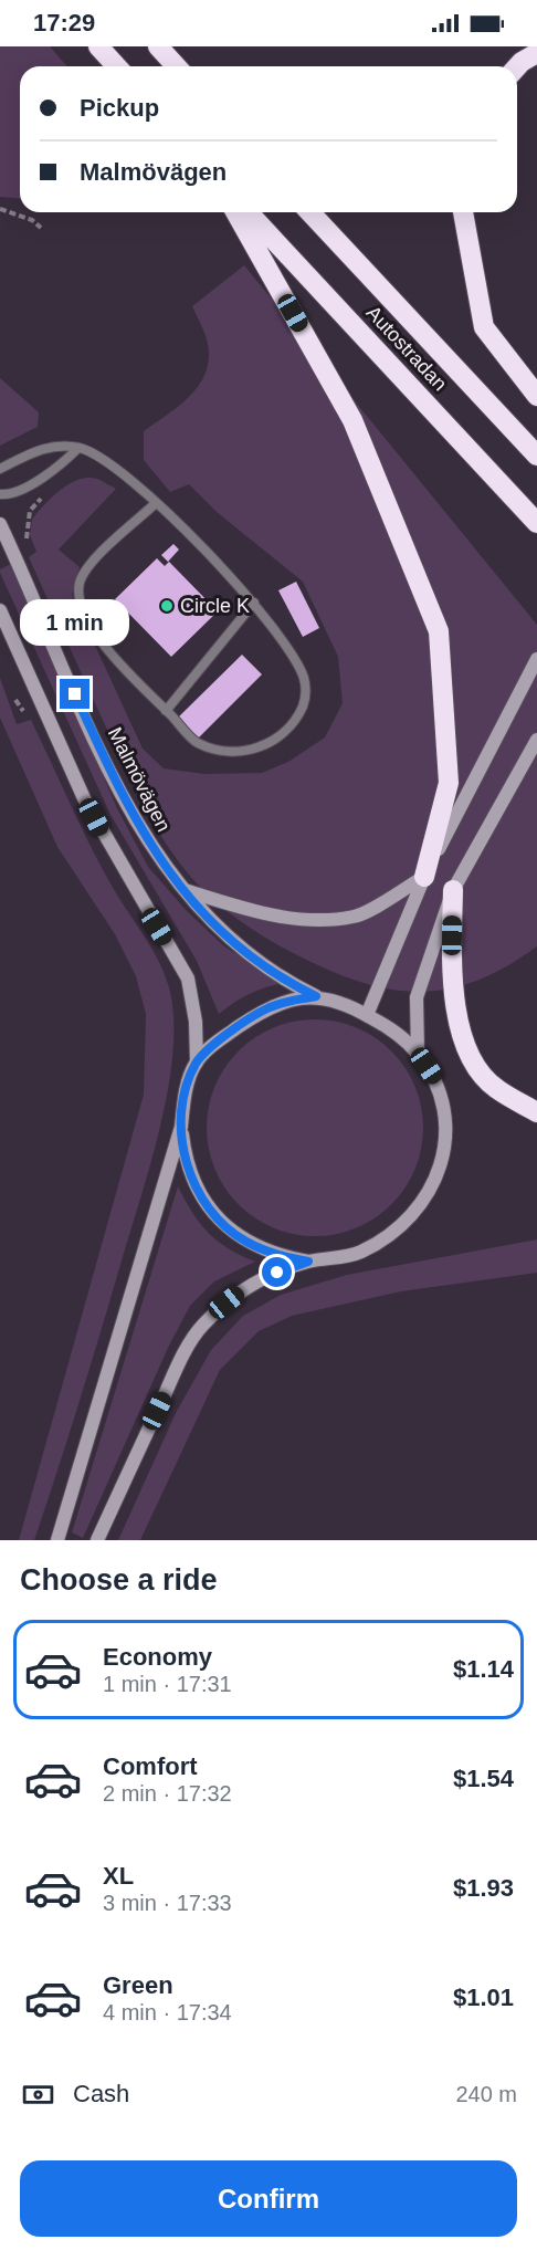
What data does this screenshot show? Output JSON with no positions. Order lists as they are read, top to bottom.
{
  "streets": {
    "highway": ["Autostradan"],
    "main road": ["Malmövägen"]
  },
  "places": ["Circle K"],
  "page": {
    "status": "17:29",
    "banner": ["Pickup", "Malmövägen"],
    "bubble": "1 min",
    "heading": "Choose a ride",
    "list": [
      {
        "name": "Economy",
        "note": "1 min · 17:31",
        "value": "$1.14"
      },
      {
        "name": "Comfort",
        "note": "2 min · 17:32",
        "value": "$1.54"
      },
      {
        "name": "XL",
        "note": "3 min · 17:33",
        "value": "$1.93"
      },
      {
        "name": "Green",
        "note": "4 min · 17:34",
        "value": "$1.01"
      }
    ],
    "pay": ["Cash", "240 m"],
    "buttons": "Confirm"
  }
}
